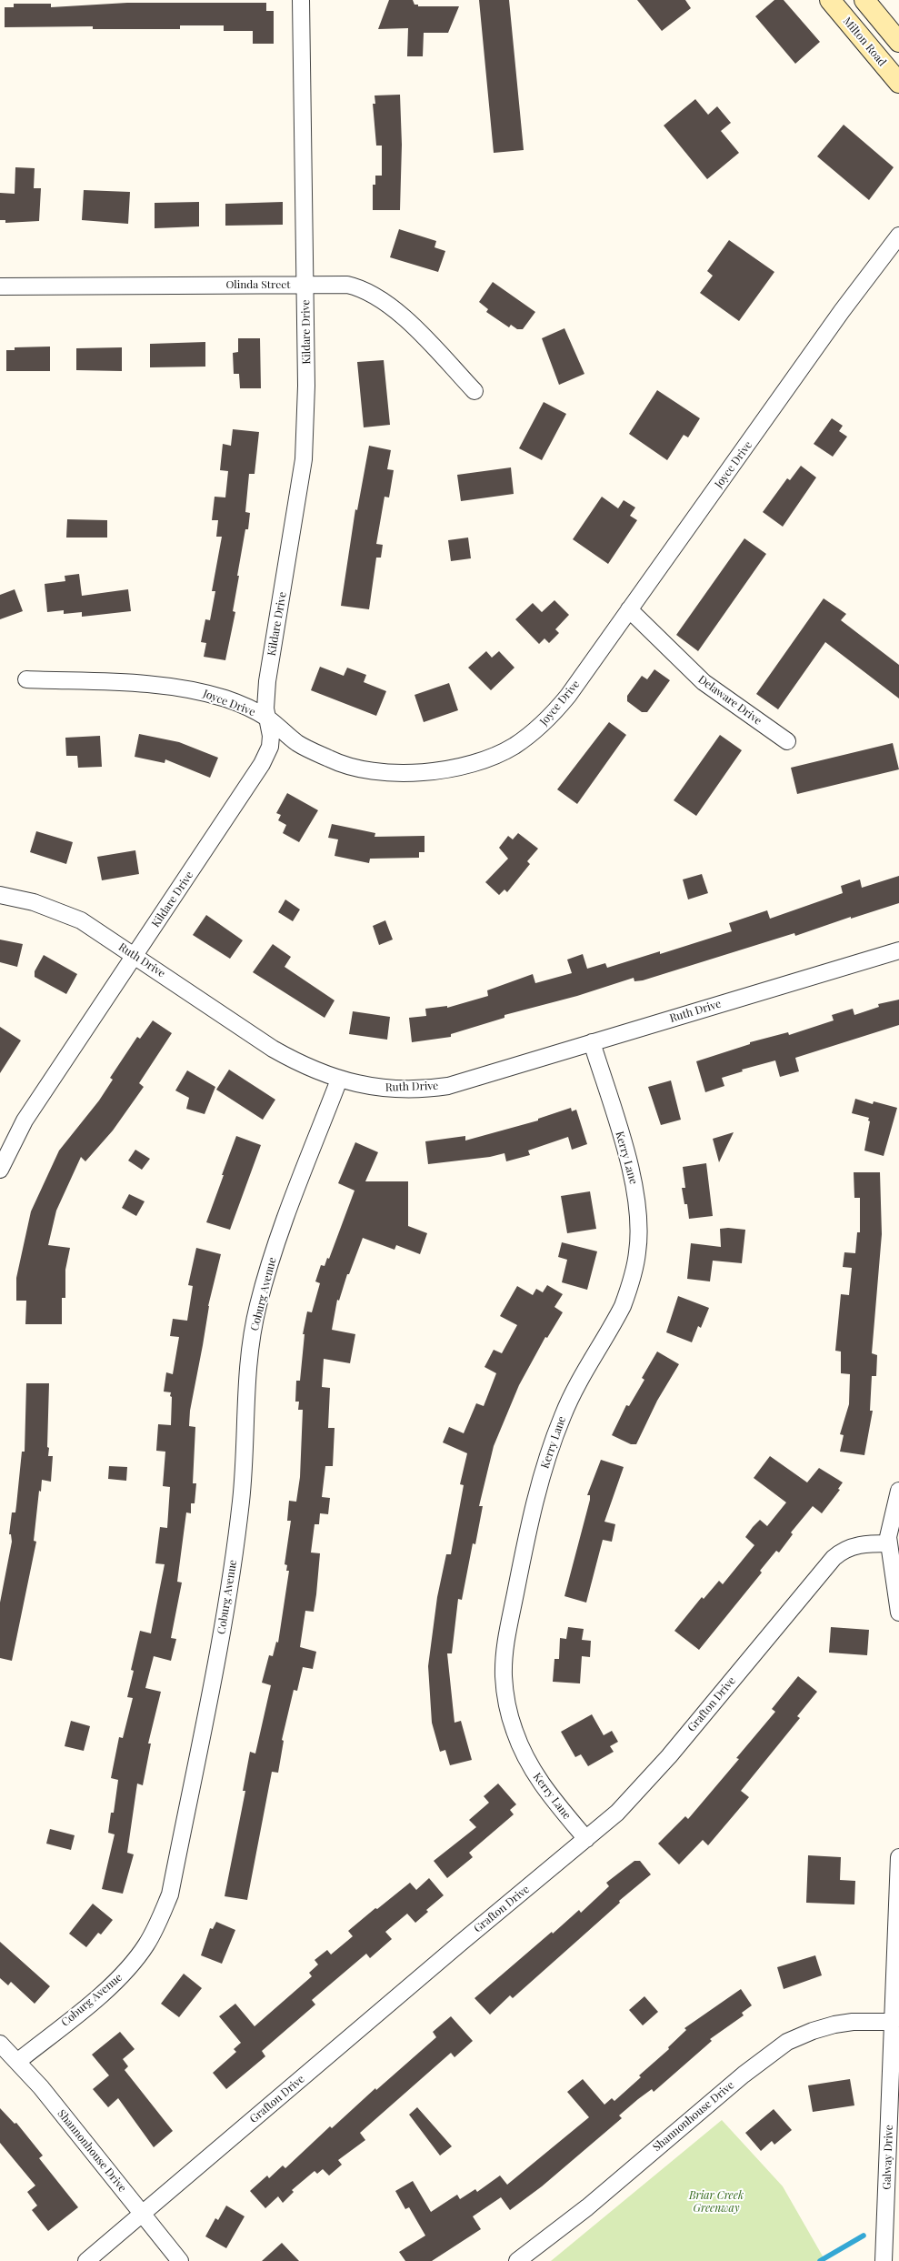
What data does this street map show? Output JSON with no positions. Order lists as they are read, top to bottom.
{
  "streets": {
    "street": [
      "Milton Road",
      "Olinda Street",
      "Kildare Drive",
      "Joyce Drive",
      "Delaware Drive",
      "Ruth Drive",
      "Kerry Lane",
      "Coburg Avenue",
      "Grafton Drive",
      "Shannonhouse Drive",
      "Galway Drive"
    ]
  },
  "crossings": [
    ["Olinda Street", "Kildare Drive"],
    ["Kildare Drive", "Joyce Drive"],
    ["Kildare Drive", "Ruth Drive"],
    ["Joyce Drive", "Delaware Drive"],
    ["Ruth Drive", "Kerry Lane"],
    ["Ruth Drive", "Coburg Avenue"],
    ["Kerry Lane", "Grafton Drive"],
    ["Coburg Avenue", "Shannonhouse Drive"],
    ["Grafton Drive", "Shannonhouse Drive"],
    ["Shannonhouse Drive", "Galway Drive"]
  ],
  "parks": ["Briar Creek Greenway"]
}
